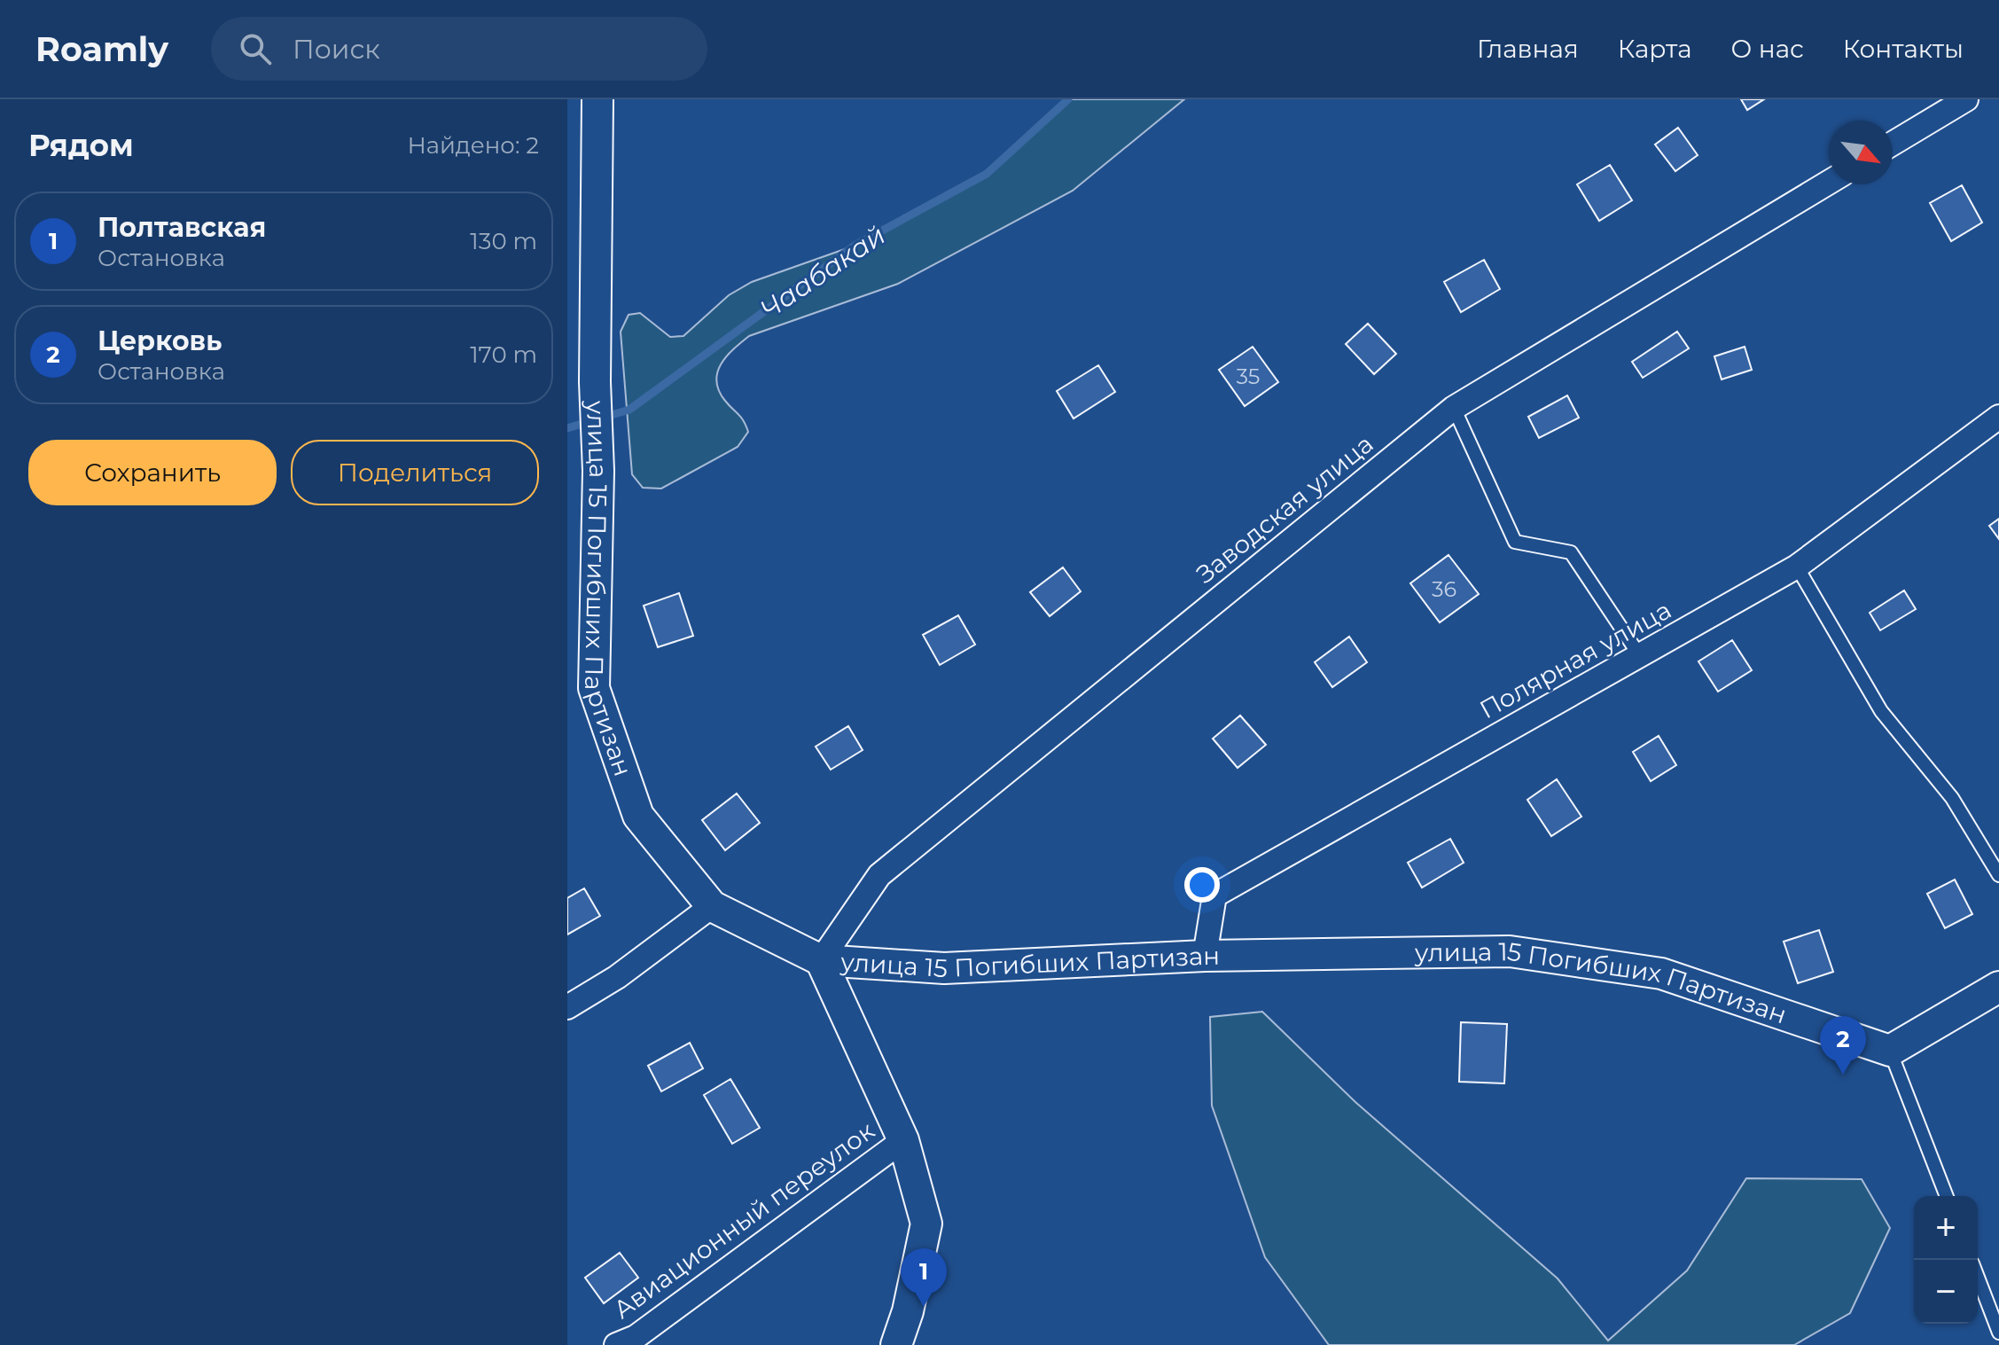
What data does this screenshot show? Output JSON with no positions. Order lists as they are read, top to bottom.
{
  "streets": {
    "street": [
      "Заводская улица",
      "улица 15 Погибших Партизан",
      "Полярная улица",
      "Авиационный переулок"
    ]
  },
  "crossings": [
    ["Заводская улица", "улица 15 Погибших Партизан"],
    ["улица 15 Погибших Партизан", "Полярная улица"]
  ],
  "water": ["Чаабакай"],
  "house_numbers": ["35", "36"],
  "north": "bottom right",
  "page": {
    "header": "Roamly",
    "search": "Поиск",
    "nav": [
      "Главная",
      "Карта",
      "О нас",
      "Контакты"
    ],
    "heading": ["Рядом", "Найдено: 2"],
    "list": [
      {
        "mark": "1",
        "name": "Полтавская",
        "note": "Остановка",
        "value": "130 m"
      },
      {
        "mark": "2",
        "name": "Церковь",
        "note": "Остановка",
        "value": "170 m"
      }
    ],
    "buttons": ["Сохранить", "Поделиться"],
    "pins": ["2", "1"],
    "map_buttons": ["+", "−"]
  }
}
